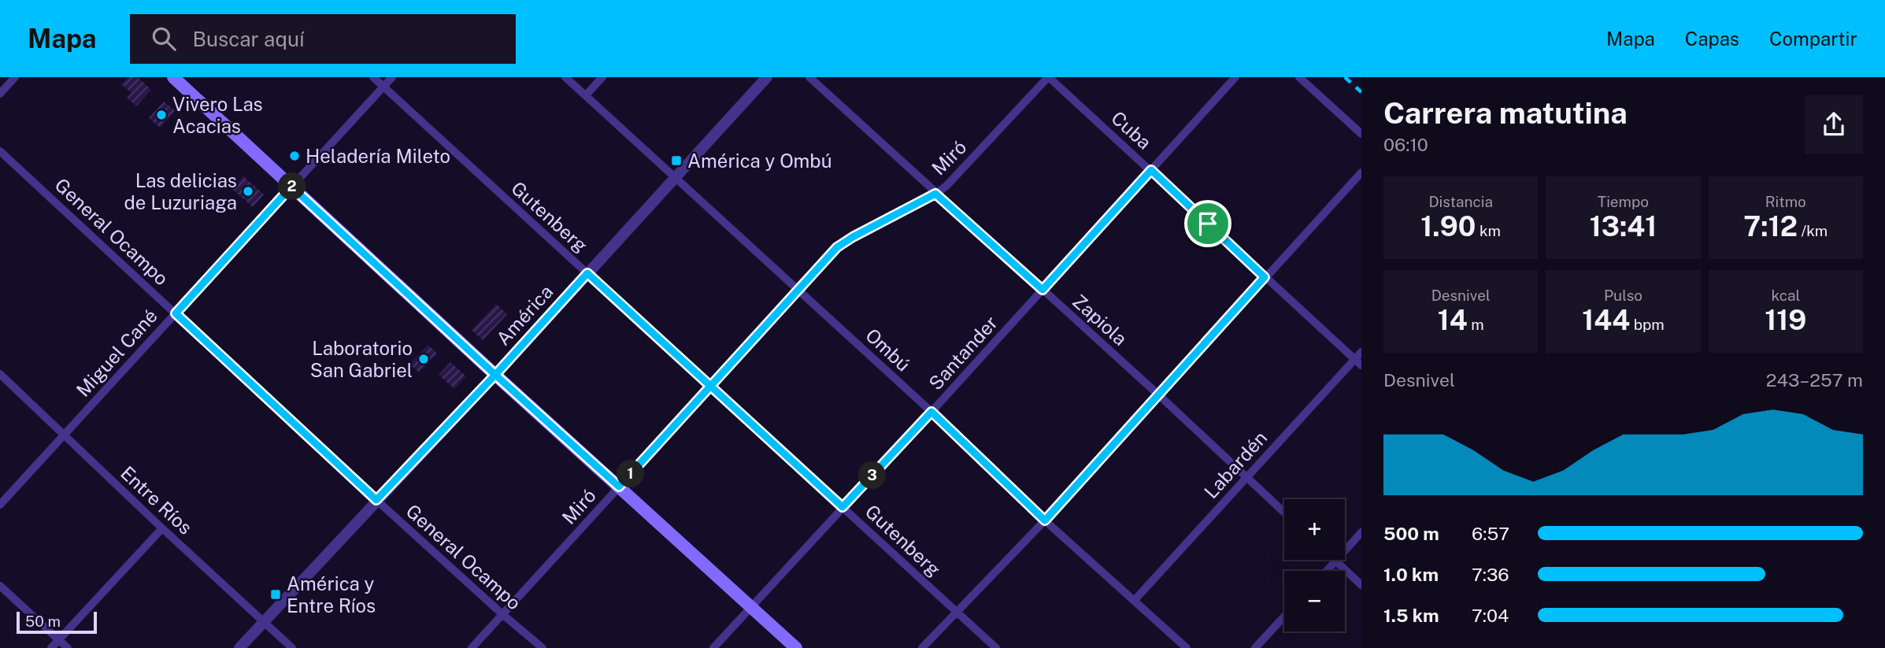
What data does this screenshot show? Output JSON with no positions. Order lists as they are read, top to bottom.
{
  "streets": {
    "street": [
      "Cuba",
      "Miró",
      "Gutenberg",
      "General Ocampo",
      "América",
      "Zapiola",
      "Ombú",
      "Miguel Cané",
      "Santander",
      "Labardén",
      "Entre Ríos"
    ]
  },
  "crossings": [
    ["Cuba", "Miró"],
    ["Cuba", "Santander"],
    ["Cuba", "Labardén"],
    ["Miró", "Gutenberg"],
    ["Miró", "General Ocampo"],
    ["Miró", "Zapiola"],
    ["Miró", "Ombú"],
    ["Gutenberg", "América"],
    ["Gutenberg", "Miguel Cané"],
    ["Gutenberg", "Santander"],
    ["General Ocampo", "América"],
    ["General Ocampo", "Miguel Cané"],
    ["América", "Ombú"],
    ["América", "Entre Ríos"],
    ["Zapiola", "Santander"],
    ["Zapiola", "Labardén"],
    ["Ombú", "Santander"],
    ["Ombú", "Labardén"],
    ["Miguel Cané", "Entre Ríos"]
  ],
  "places": {
    "other": [
      "Vivero Las Acacias",
      "Heladería Mileto",
      "Las delicias de Luzuriaga",
      "Laboratorio San Gabriel"
    ],
    "transit": ["América y Ombú", "América y Entre Ríos"]
  },
  "scale_bar": "50 m",
  "page": {
    "header": "Mapa",
    "search": "Buscar aquí",
    "nav": ["Mapa", "Capas", "Compartir"],
    "heading": ["Carrera matutina", "06:10"],
    "stats": [
      ["Distancia", "1.90 km"],
      ["Tiempo", "13:41"],
      ["Ritmo", "7:12 /km"],
      ["Desnivel", "14 m"],
      ["Pulso", "144 bpm"],
      ["kcal", "119"]
    ],
    "pins": ["2", "1", "3"],
    "chart": ["Desnivel", "243–257 m"],
    "map_buttons": ["+", "−"],
    "list": [
      {
        "name": "500 m",
        "note": "6:57"
      },
      {
        "name": "1.0 km",
        "note": "7:36"
      },
      {
        "name": "1.5 km",
        "note": "7:04"
      }
    ],
    "scale": "50 m"
  }
}
